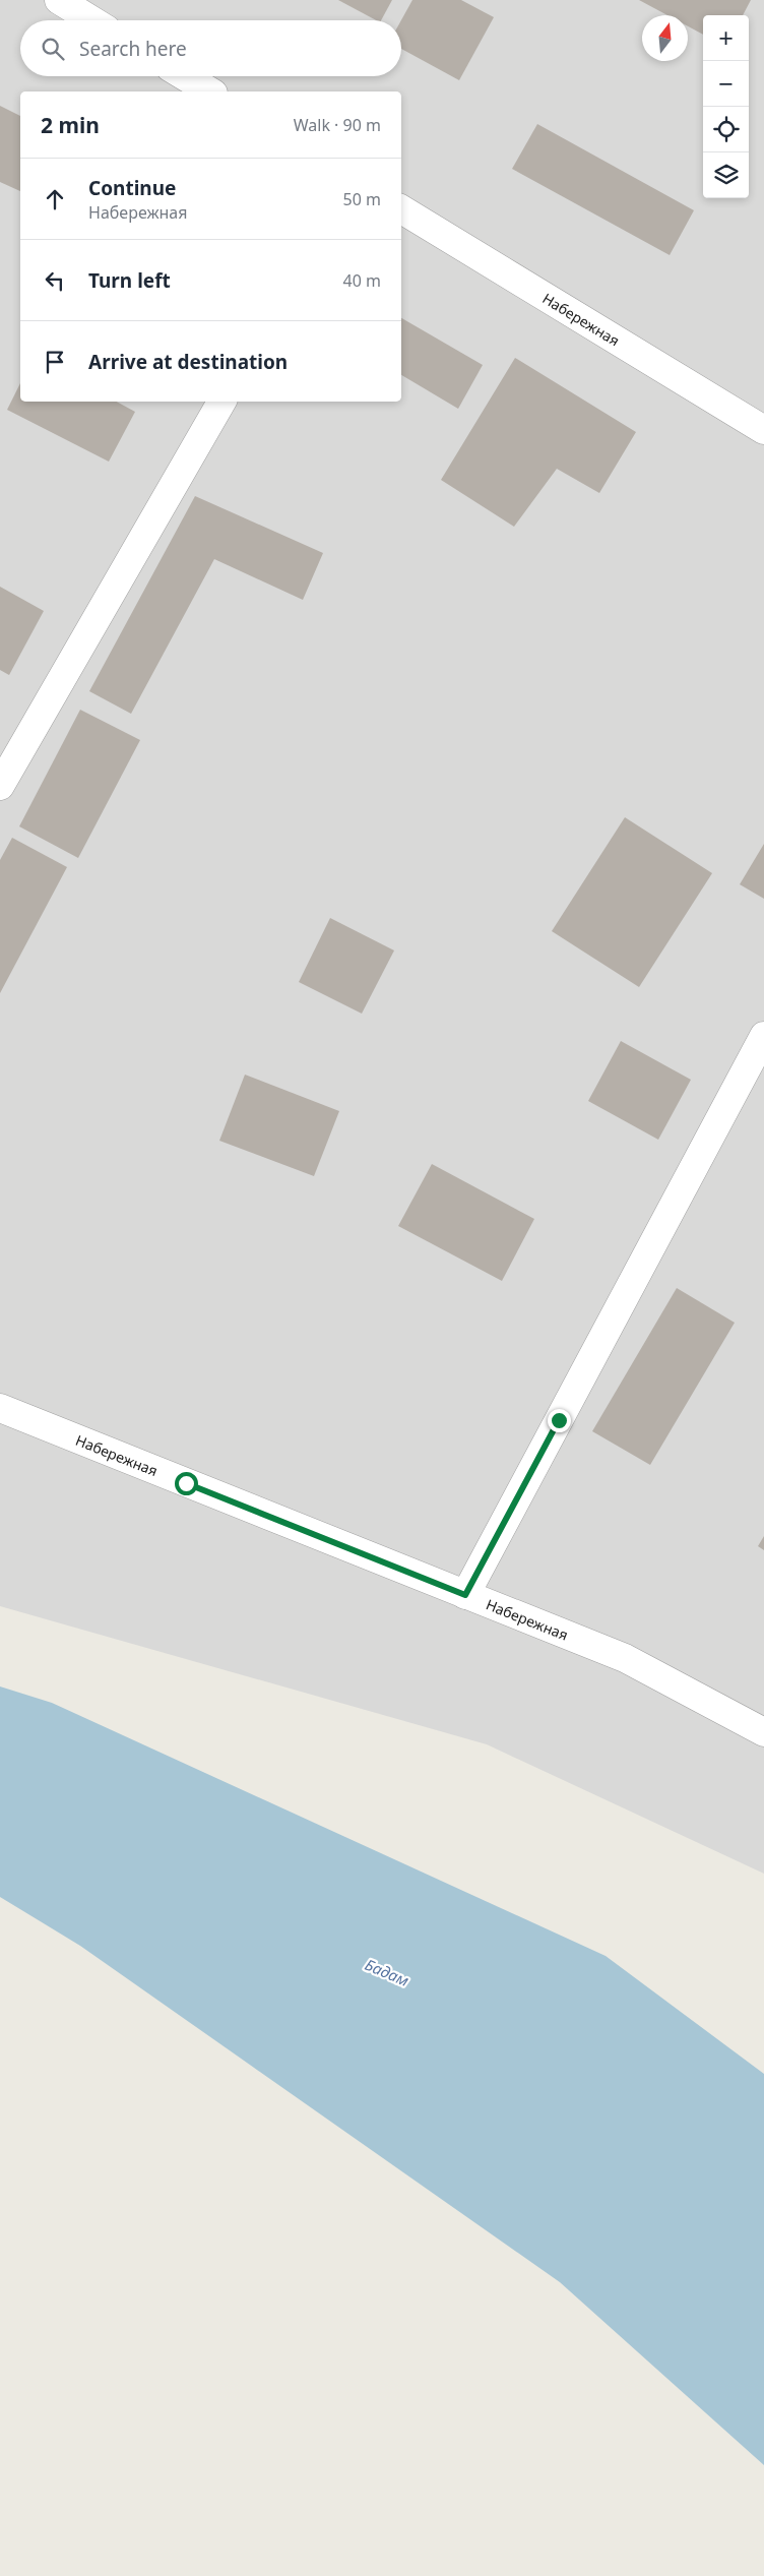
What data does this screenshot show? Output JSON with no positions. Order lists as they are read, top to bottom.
{
  "streets": {
    "street": ["Набережная"]
  },
  "water": ["Бадам"],
  "north": "top",
  "page": {
    "map_buttons": ["+", "−"],
    "search": "Search here",
    "heading": ["2 min", "Walk · 90 m"],
    "list": [
      ["Continue", "Набережная", "50 m"],
      ["Turn left", "40 m"],
      "Arrive at destination"
    ]
  }
}
